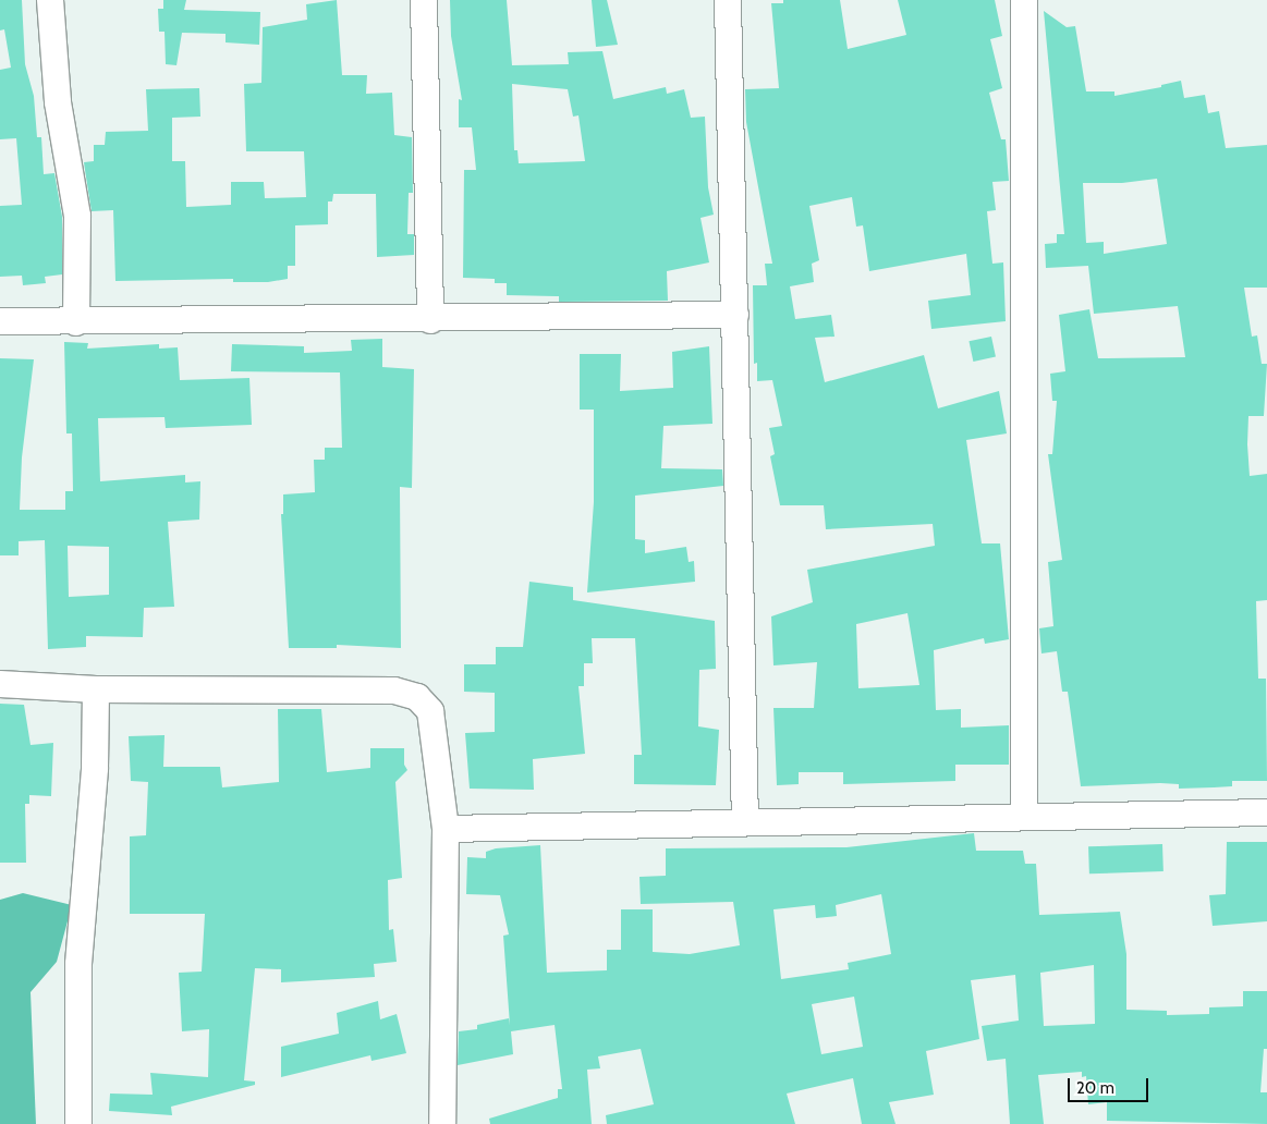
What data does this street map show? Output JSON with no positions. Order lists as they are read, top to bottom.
{
  "scale_bar": "20 m"
}
